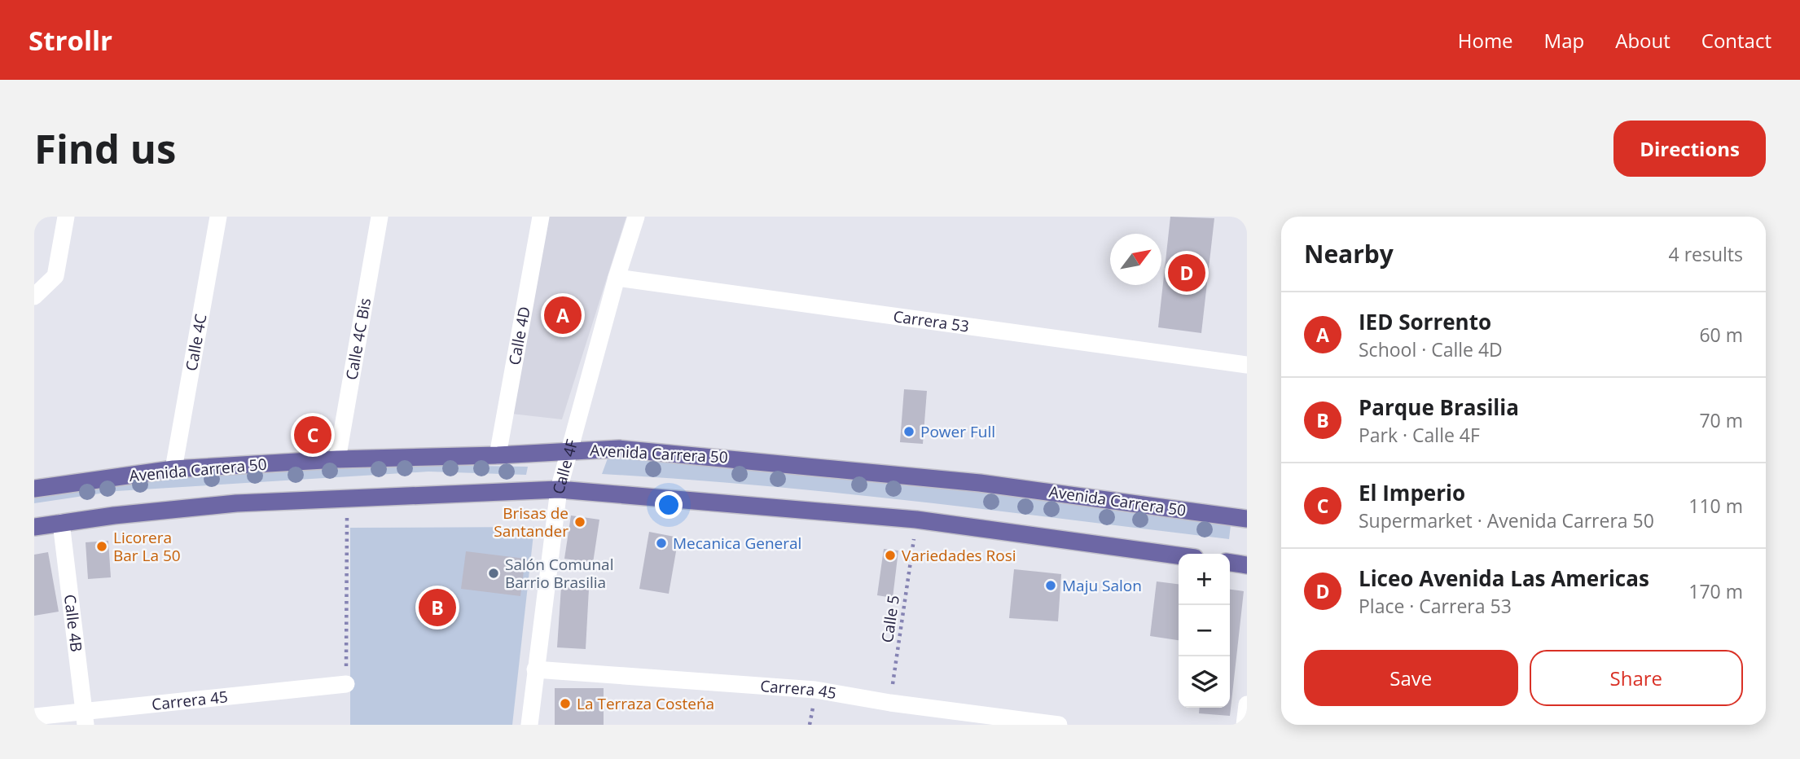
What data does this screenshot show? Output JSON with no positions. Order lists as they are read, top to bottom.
{
  "streets": {
    "main road": ["Avenida Carrera 50"],
    "street": [
      "Carrera 53",
      "Calle 4D",
      "Calle 4C Bis",
      "Calle 4C",
      "Calle 4F",
      "Calle 4B",
      "Carrera 45"
    ],
    "path": ["Calle 5"]
  },
  "crossings": [
    ["Carrera 53", "Calle 4F"],
    ["Calle 4D", "Avenida Carrera 50"],
    ["Calle 4C Bis", "Avenida Carrera 50"],
    ["Calle 4C", "Avenida Carrera 50"],
    ["Avenida Carrera 50", "Calle 4F"],
    ["Calle 4F", "Carrera 45"],
    ["Calle 5", "Carrera 45"],
    ["Calle 4B", "Carrera 45"]
  ],
  "places": [
    "Power Full",
    "Brisas de Santander",
    "Mecanica General",
    "Licorera Bar La 50",
    "Variedades Rosi",
    "Salón Comunal Barrio Brasilia",
    "Maju Salon",
    "La Terraza Costeńa"
  ],
  "north": "top right",
  "page": {
    "header": "Strollr",
    "nav": [
      "Home",
      "Map",
      "About",
      "Contact"
    ],
    "buttons": [
      "Directions",
      ["Save", "Share"]
    ],
    "title": "Find us",
    "heading": ["Nearby", "4 results"],
    "pins": [
      "D",
      "A",
      "C",
      "B"
    ],
    "list": [
      {
        "mark": "A",
        "name": "IED Sorrento",
        "note": "School · Calle 4D",
        "value": "60 m"
      },
      {
        "mark": "B",
        "name": "Parque Brasilia",
        "note": "Park · Calle 4F",
        "value": "70 m"
      },
      {
        "mark": "C",
        "name": "El Imperio",
        "note": "Supermarket · Avenida Carrera 50",
        "value": "110 m"
      },
      {
        "mark": "D",
        "name": "Liceo Avenida Las Americas",
        "note": "Place · Carrera 53",
        "value": "170 m"
      }
    ],
    "map_buttons": ["+", "−"]
  }
}
